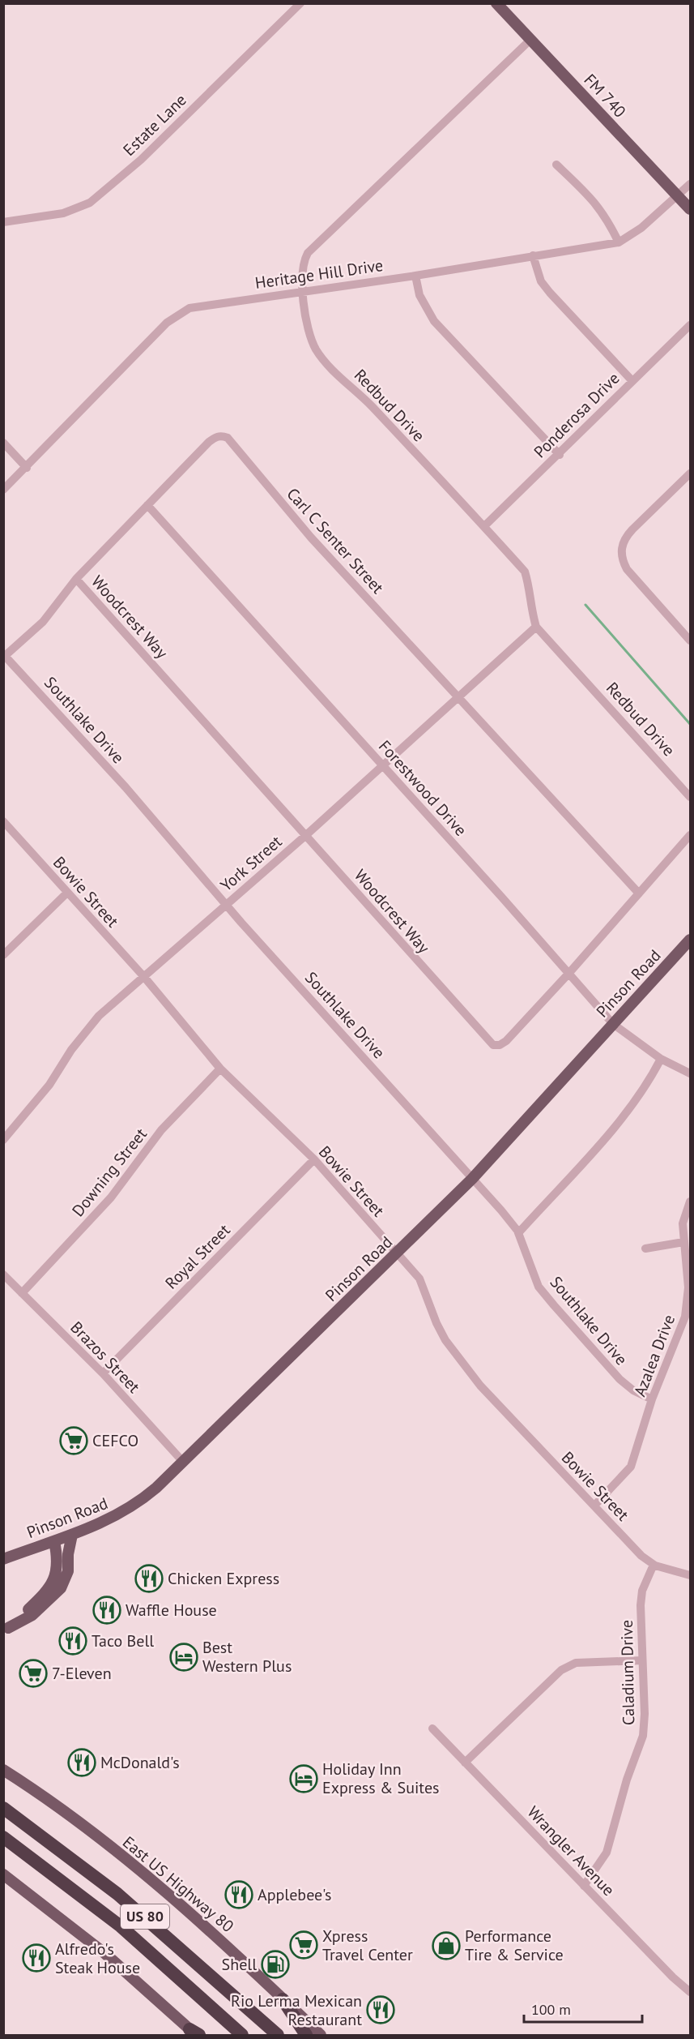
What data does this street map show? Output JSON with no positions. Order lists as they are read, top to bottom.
{
  "streets": {
    "highway": ["US 80"],
    "main road": ["FM 740", "Pinson Road", "East US Highway 80"],
    "street": [
      "Estate Lane",
      "Heritage Hill Drive",
      "Redbud Drive",
      "Ponderosa Drive",
      "Carl C Senter Street",
      "Woodcrest Way",
      "Southlake Drive",
      "Forestwood Drive",
      "York Street",
      "Bowie Street",
      "Downing Street",
      "Royal Street",
      "Azalea Drive",
      "Brazos Street",
      "Caladium Drive",
      "Wrangler Avenue"
    ]
  },
  "crossings": [
    ["FM 740", "Heritage Hill Drive"],
    ["FM 740", "Redbud Drive"],
    ["Heritage Hill Drive", "Redbud Drive"],
    ["Redbud Drive", "Ponderosa Drive"],
    ["Redbud Drive", "York Street"],
    ["Carl C Senter Street", "Woodcrest Way"],
    ["Carl C Senter Street", "Southlake Drive"],
    ["Carl C Senter Street", "Forestwood Drive"],
    ["Carl C Senter Street", "York Street"],
    ["Woodcrest Way", "Forestwood Drive"],
    ["Woodcrest Way", "York Street"],
    ["Southlake Drive", "York Street"],
    ["Southlake Drive", "Pinson Road"],
    ["Southlake Drive", "Azalea Drive"],
    ["Forestwood Drive", "York Street"],
    ["Forestwood Drive", "Pinson Road"],
    ["York Street", "Bowie Street"],
    ["Bowie Street", "Pinson Road"],
    ["Bowie Street", "Downing Street"],
    ["Bowie Street", "Royal Street"],
    ["Bowie Street", "Azalea Drive"],
    ["Bowie Street", "Caladium Drive"],
    ["Pinson Road", "Brazos Street"],
    ["Downing Street", "Brazos Street"],
    ["Royal Street", "Brazos Street"],
    ["Caladium Drive", "Wrangler Avenue"]
  ],
  "places": {
    "supermarket": ["CEFCO", "7-Eleven", "Xpress Travel Center"],
    "restaurant": [
      "Chicken Express",
      "Waffle House",
      "Taco Bell",
      "McDonald's",
      "Applebee's",
      "Alfredo's Steak House",
      "Rio Lerma Mexican Restaurant"
    ],
    "hotel": ["Best Western Plus", "Holiday Inn Express & Suites"],
    "shop": ["Performance Tire & Service"],
    "fuel station": ["Shell"]
  },
  "scale_bar": "100 m"
}
